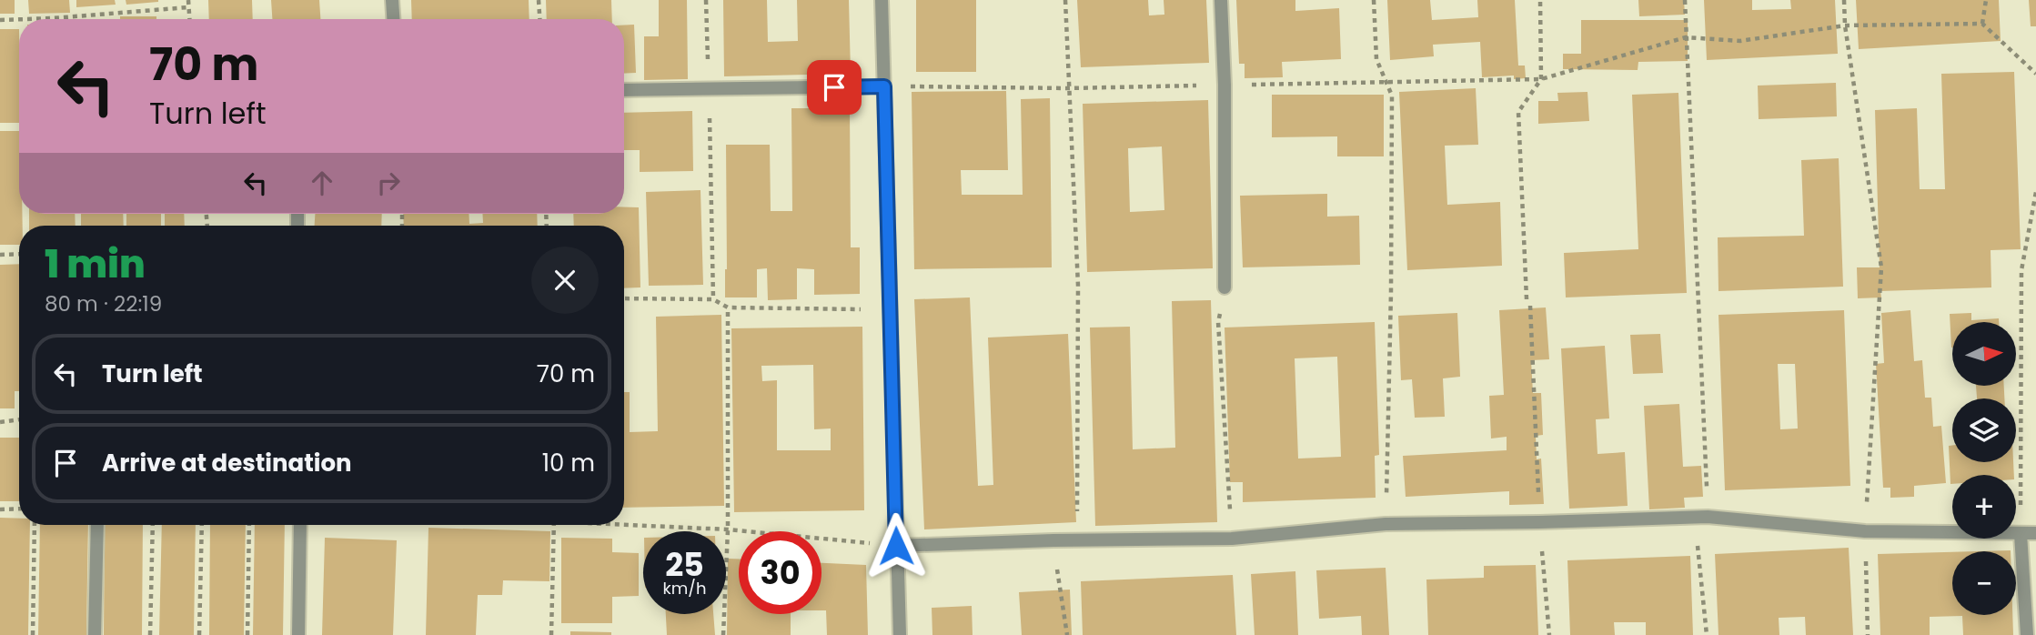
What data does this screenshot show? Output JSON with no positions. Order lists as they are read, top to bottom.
{
  "north": "right",
  "page": {
    "turn": ["70 m", "Turn left"],
    "heading": ["1 min", "80 m · 22:19"],
    "map_buttons": ["+", "−"],
    "list": [
      {
        "name": "Turn left",
        "value": "70 m"
      },
      {
        "name": "Arrive at destination",
        "value": "10 m"
      }
    ],
    "speed": "25 km/h",
    "limit": "30"
  }
}
